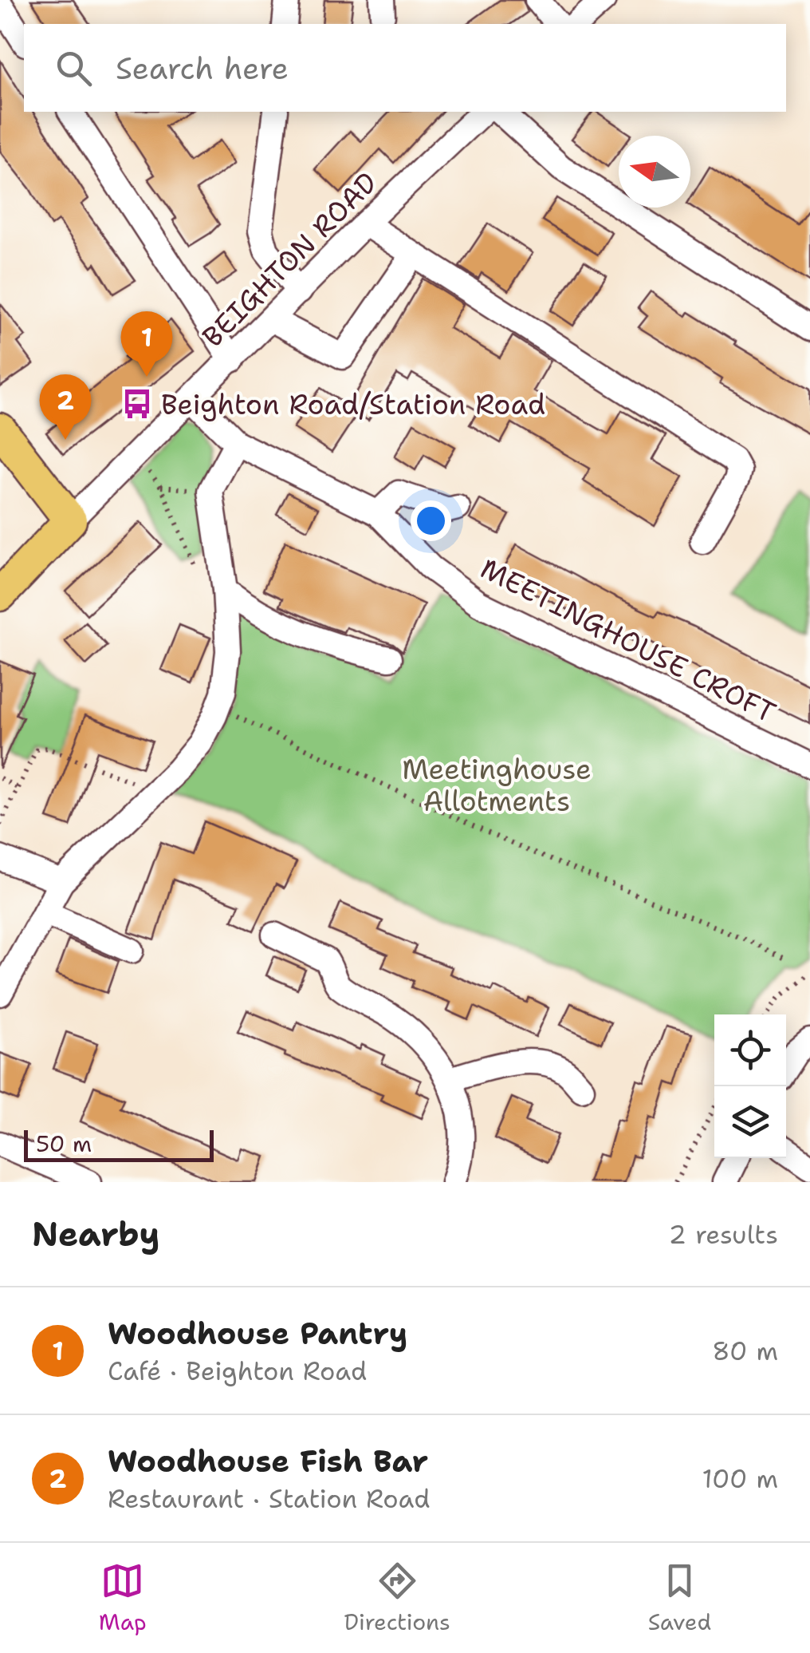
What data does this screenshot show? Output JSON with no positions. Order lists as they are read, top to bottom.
{
  "streets": {
    "street": ["BEIGHTON ROAD", "MEETINGHOUSE CROFT"]
  },
  "crossings": [
    ["BEIGHTON ROAD", "MEETINGHOUSE CROFT"]
  ],
  "parks": ["Meetinghouse Allotments"],
  "places": {
    "bus stop": ["Beighton Road/Station Road"]
  },
  "scale_bar": "50 m",
  "north": "left",
  "page": {
    "search": "Search here",
    "pins": ["1", "2"],
    "scale": "50 m",
    "heading": ["Nearby", "2 results"],
    "list": [
      {
        "mark": "1",
        "name": "Woodhouse Pantry",
        "note": "Café · Beighton Road",
        "value": "80 m"
      },
      {
        "mark": "2",
        "name": "Woodhouse Fish Bar",
        "note": "Restaurant · Station Road",
        "value": "100 m"
      }
    ],
    "nav": ["Map", "Directions", "Saved"]
  }
}
